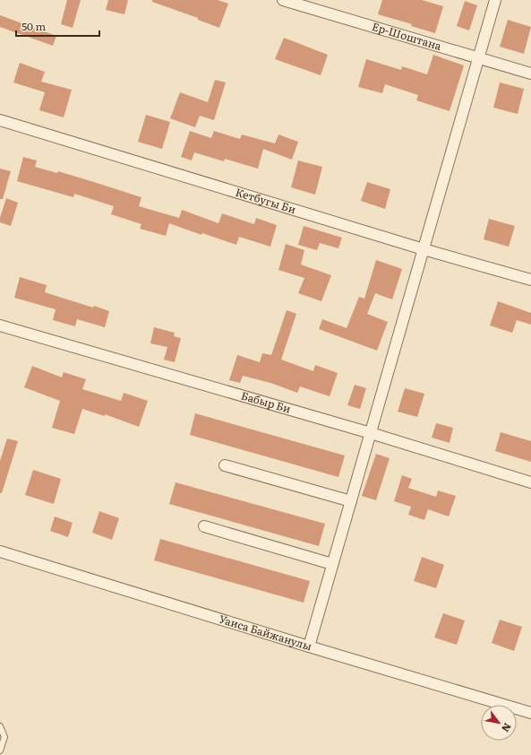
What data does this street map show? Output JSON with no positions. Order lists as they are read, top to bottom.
{
  "streets": {
    "street": [
      "Ер-Шоштана",
      "Кетбугы Би",
      "Бабыр Би",
      "Уаиса Байжанулы"
    ]
  },
  "scale_bar": "50 m",
  "north": "bottom right"
}
